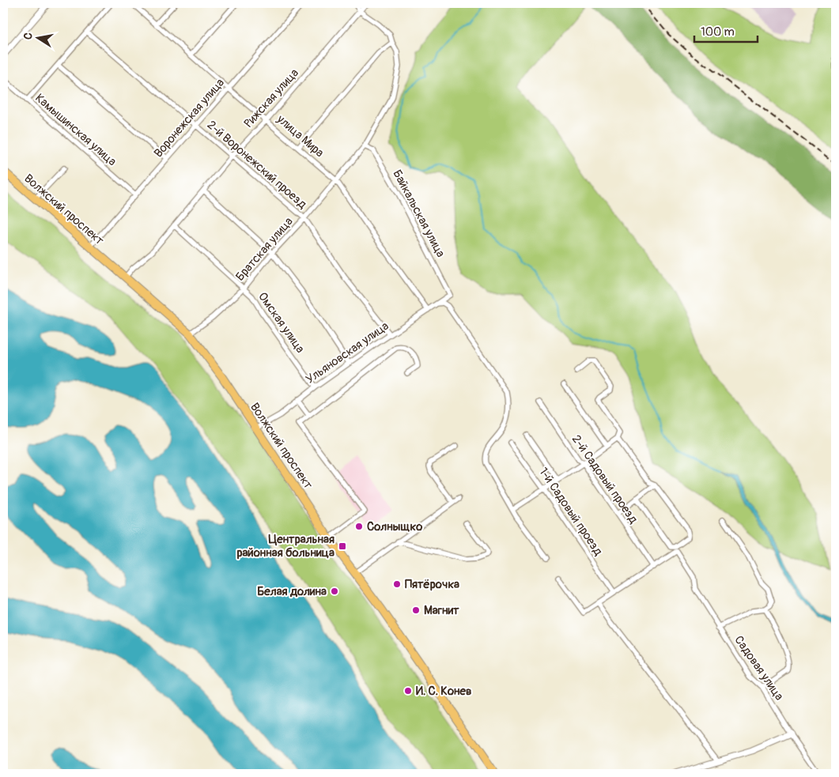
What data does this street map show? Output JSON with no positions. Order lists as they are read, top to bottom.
{
  "streets": {
    "main road": ["Волжский проспект"],
    "street": [
      "Рижская улица",
      "Воронежская улица",
      "Камышинская улица",
      "улица Мира",
      "2-й Воронежский проезд",
      "Байкальская улица",
      "Братская улица",
      "Омская улица",
      "Ульяновская улица",
      "2-й Садовый проезд",
      "1-й Садовый проезд",
      "Садовая улица"
    ]
  },
  "crossings": [
    ["Рижская улица", "улица Мира"],
    ["Рижская улица", "2-й Воронежский проезд"],
    ["Рижская улица", "Волжский проспект"],
    ["Рижская улица", "Омская улица"],
    ["Воронежская улица", "Камышинская улица"],
    ["Воронежская улица", "улица Мира"],
    ["Воронежская улица", "2-й Воронежский проезд"],
    ["Воронежская улица", "Волжский проспект"],
    ["улица Мира", "Братская улица"],
    ["улица Мира", "Ульяновская улица"],
    ["2-й Воронежский проезд", "Братская улица"],
    ["2-й Воронежский проезд", "Ульяновская улица"],
    ["Волжский проспект", "Братская улица"],
    ["Волжский проспект", "Ульяновская улица"],
    ["Байкальская улица", "Братская улица"],
    ["Байкальская улица", "Ульяновская улица"],
    ["Братская улица", "Омская улица"],
    ["Омская улица", "Ульяновская улица"],
    ["2-й Садовый проезд", "Садовая улица"]
  ],
  "places": {
    "other": [
      "Солныщко",
      "Пятёрочка",
      "Белая долина",
      "Магнит",
      "И. С. Конев"
    ],
    "transit": ["Центральная районная больница"]
  },
  "scale_bar": "100 m",
  "north": "left"
}
